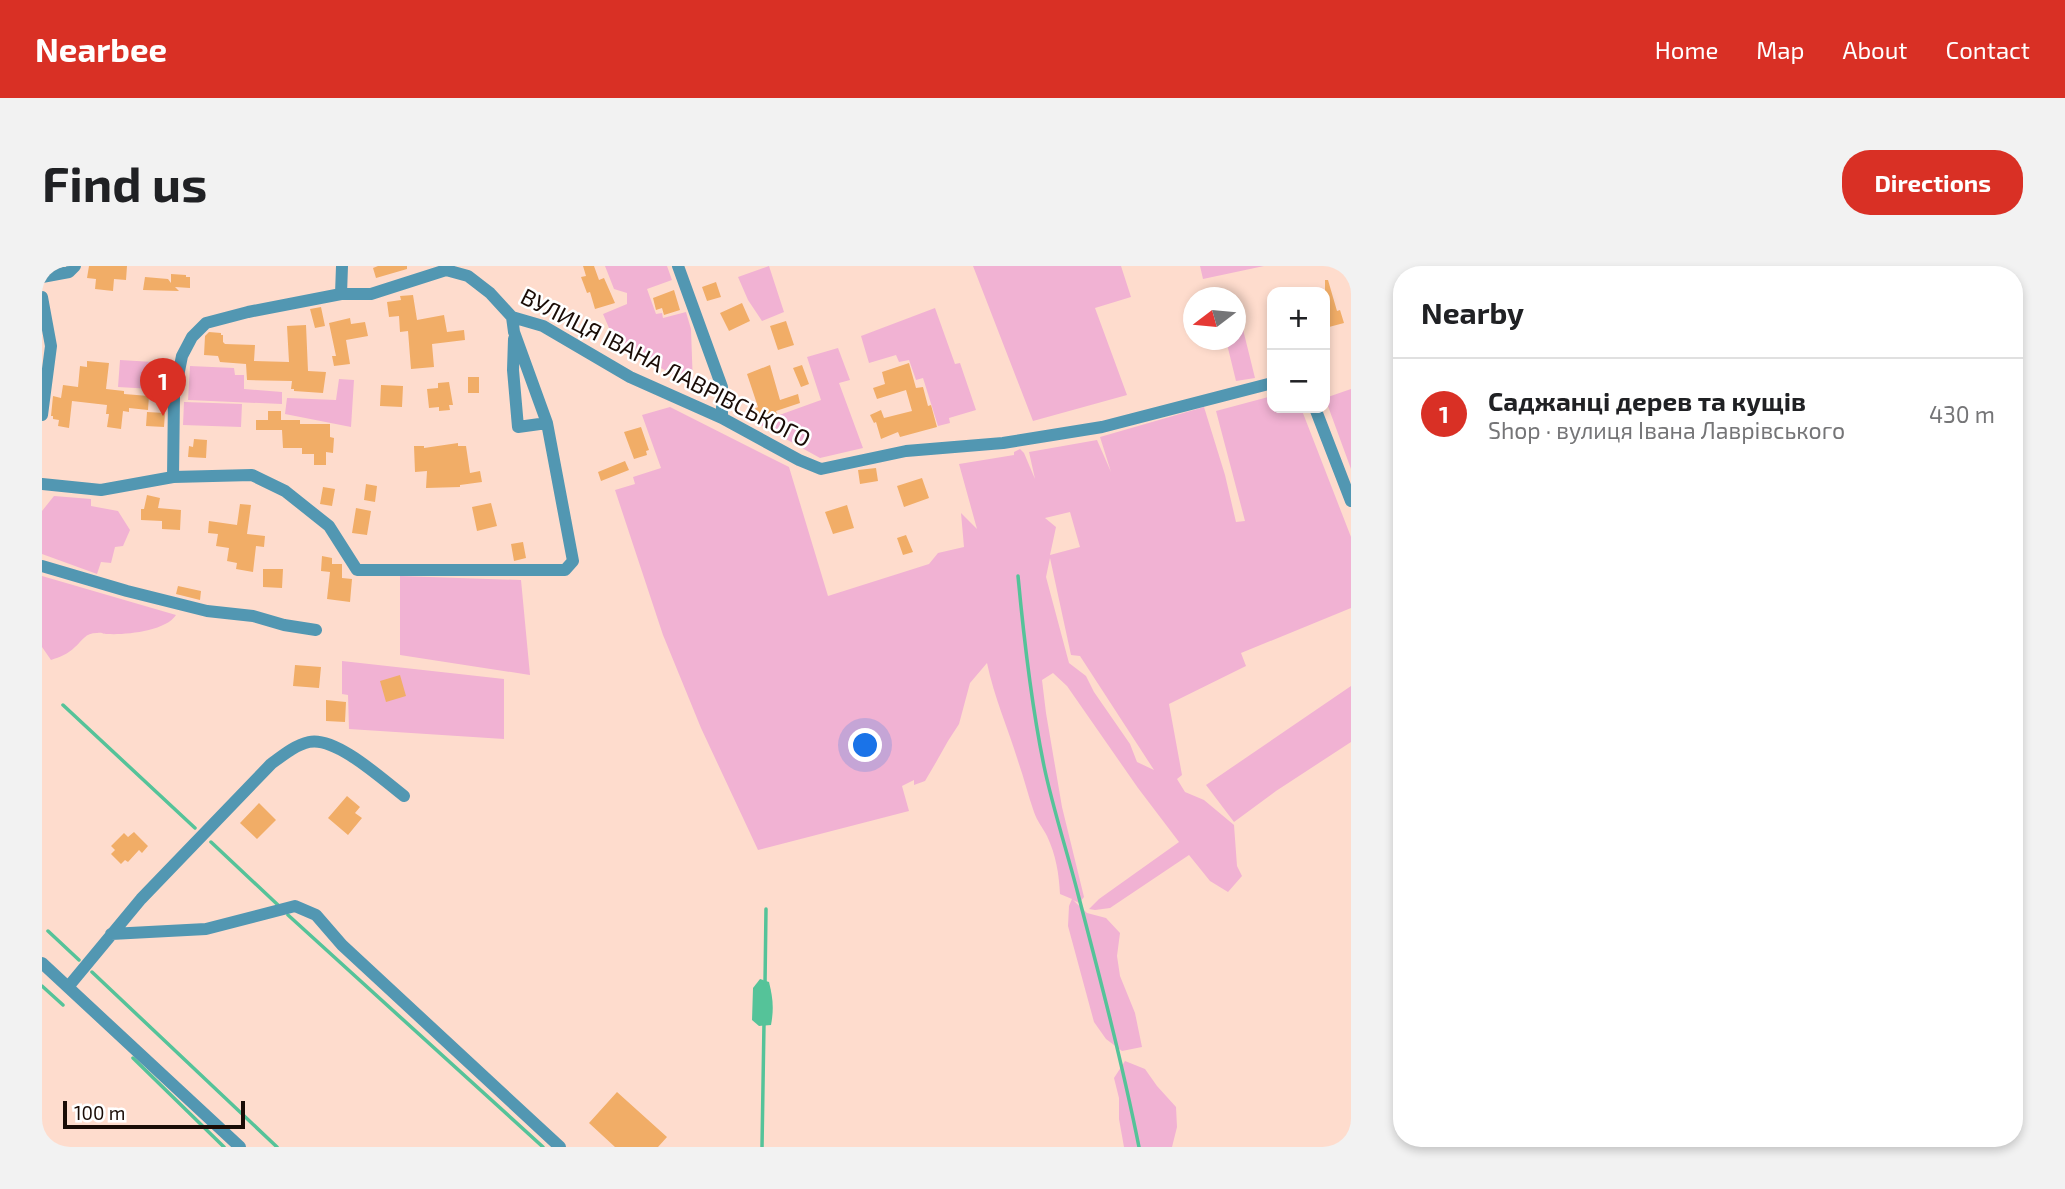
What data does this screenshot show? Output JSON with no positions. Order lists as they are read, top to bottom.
{
  "streets": {
    "street": ["ВУЛИЦЯ ІВАНА ЛАВРІВСЬКОГО"]
  },
  "scale_bar": "100 m",
  "north": "left",
  "page": {
    "header": "Nearbee",
    "nav": [
      "Home",
      "Map",
      "About",
      "Contact"
    ],
    "buttons": "Directions",
    "title": "Find us",
    "heading": "Nearby",
    "map_buttons": ["+", "−"],
    "list": [
      {
        "mark": "1",
        "name": "Саджанці дерев та кущів",
        "note": "Shop · вулиця Івана Лаврівського",
        "value": "430 m"
      }
    ],
    "pins": "1",
    "scale": "100 m"
  }
}
